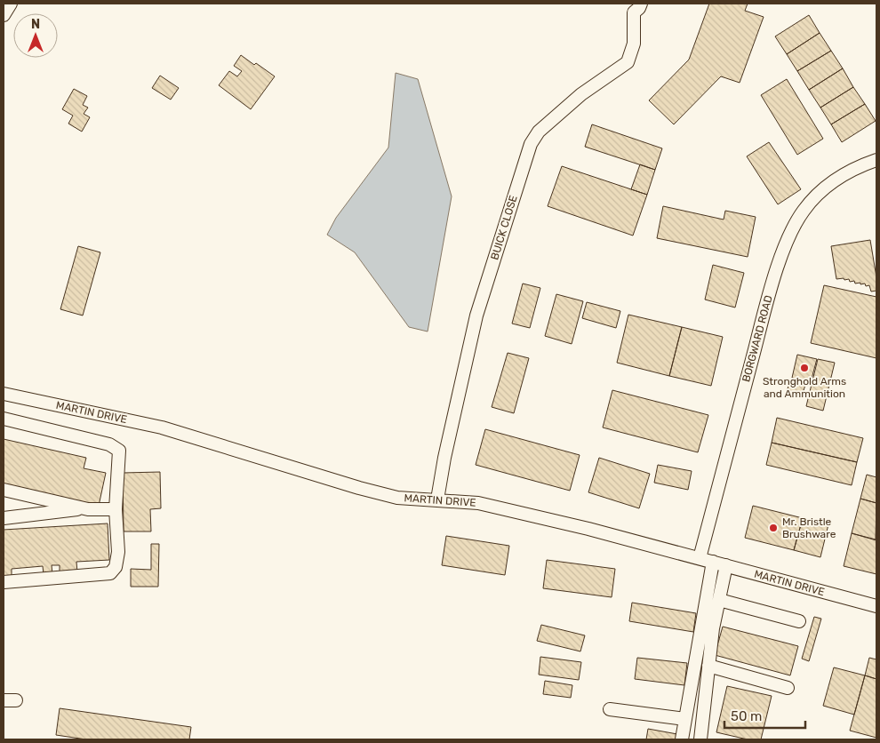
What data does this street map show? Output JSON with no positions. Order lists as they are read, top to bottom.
{
  "streets": {
    "street": ["BUICK CLOSE", "BORGWARD ROAD", "MARTIN DRIVE"]
  },
  "crossings": [
    ["BUICK CLOSE", "MARTIN DRIVE"],
    ["BORGWARD ROAD", "MARTIN DRIVE"]
  ],
  "places": ["Stronghold Arms and Ammunition", "Mr. Bristle Brushware"],
  "scale_bar": "50 m",
  "north": "top"
}
